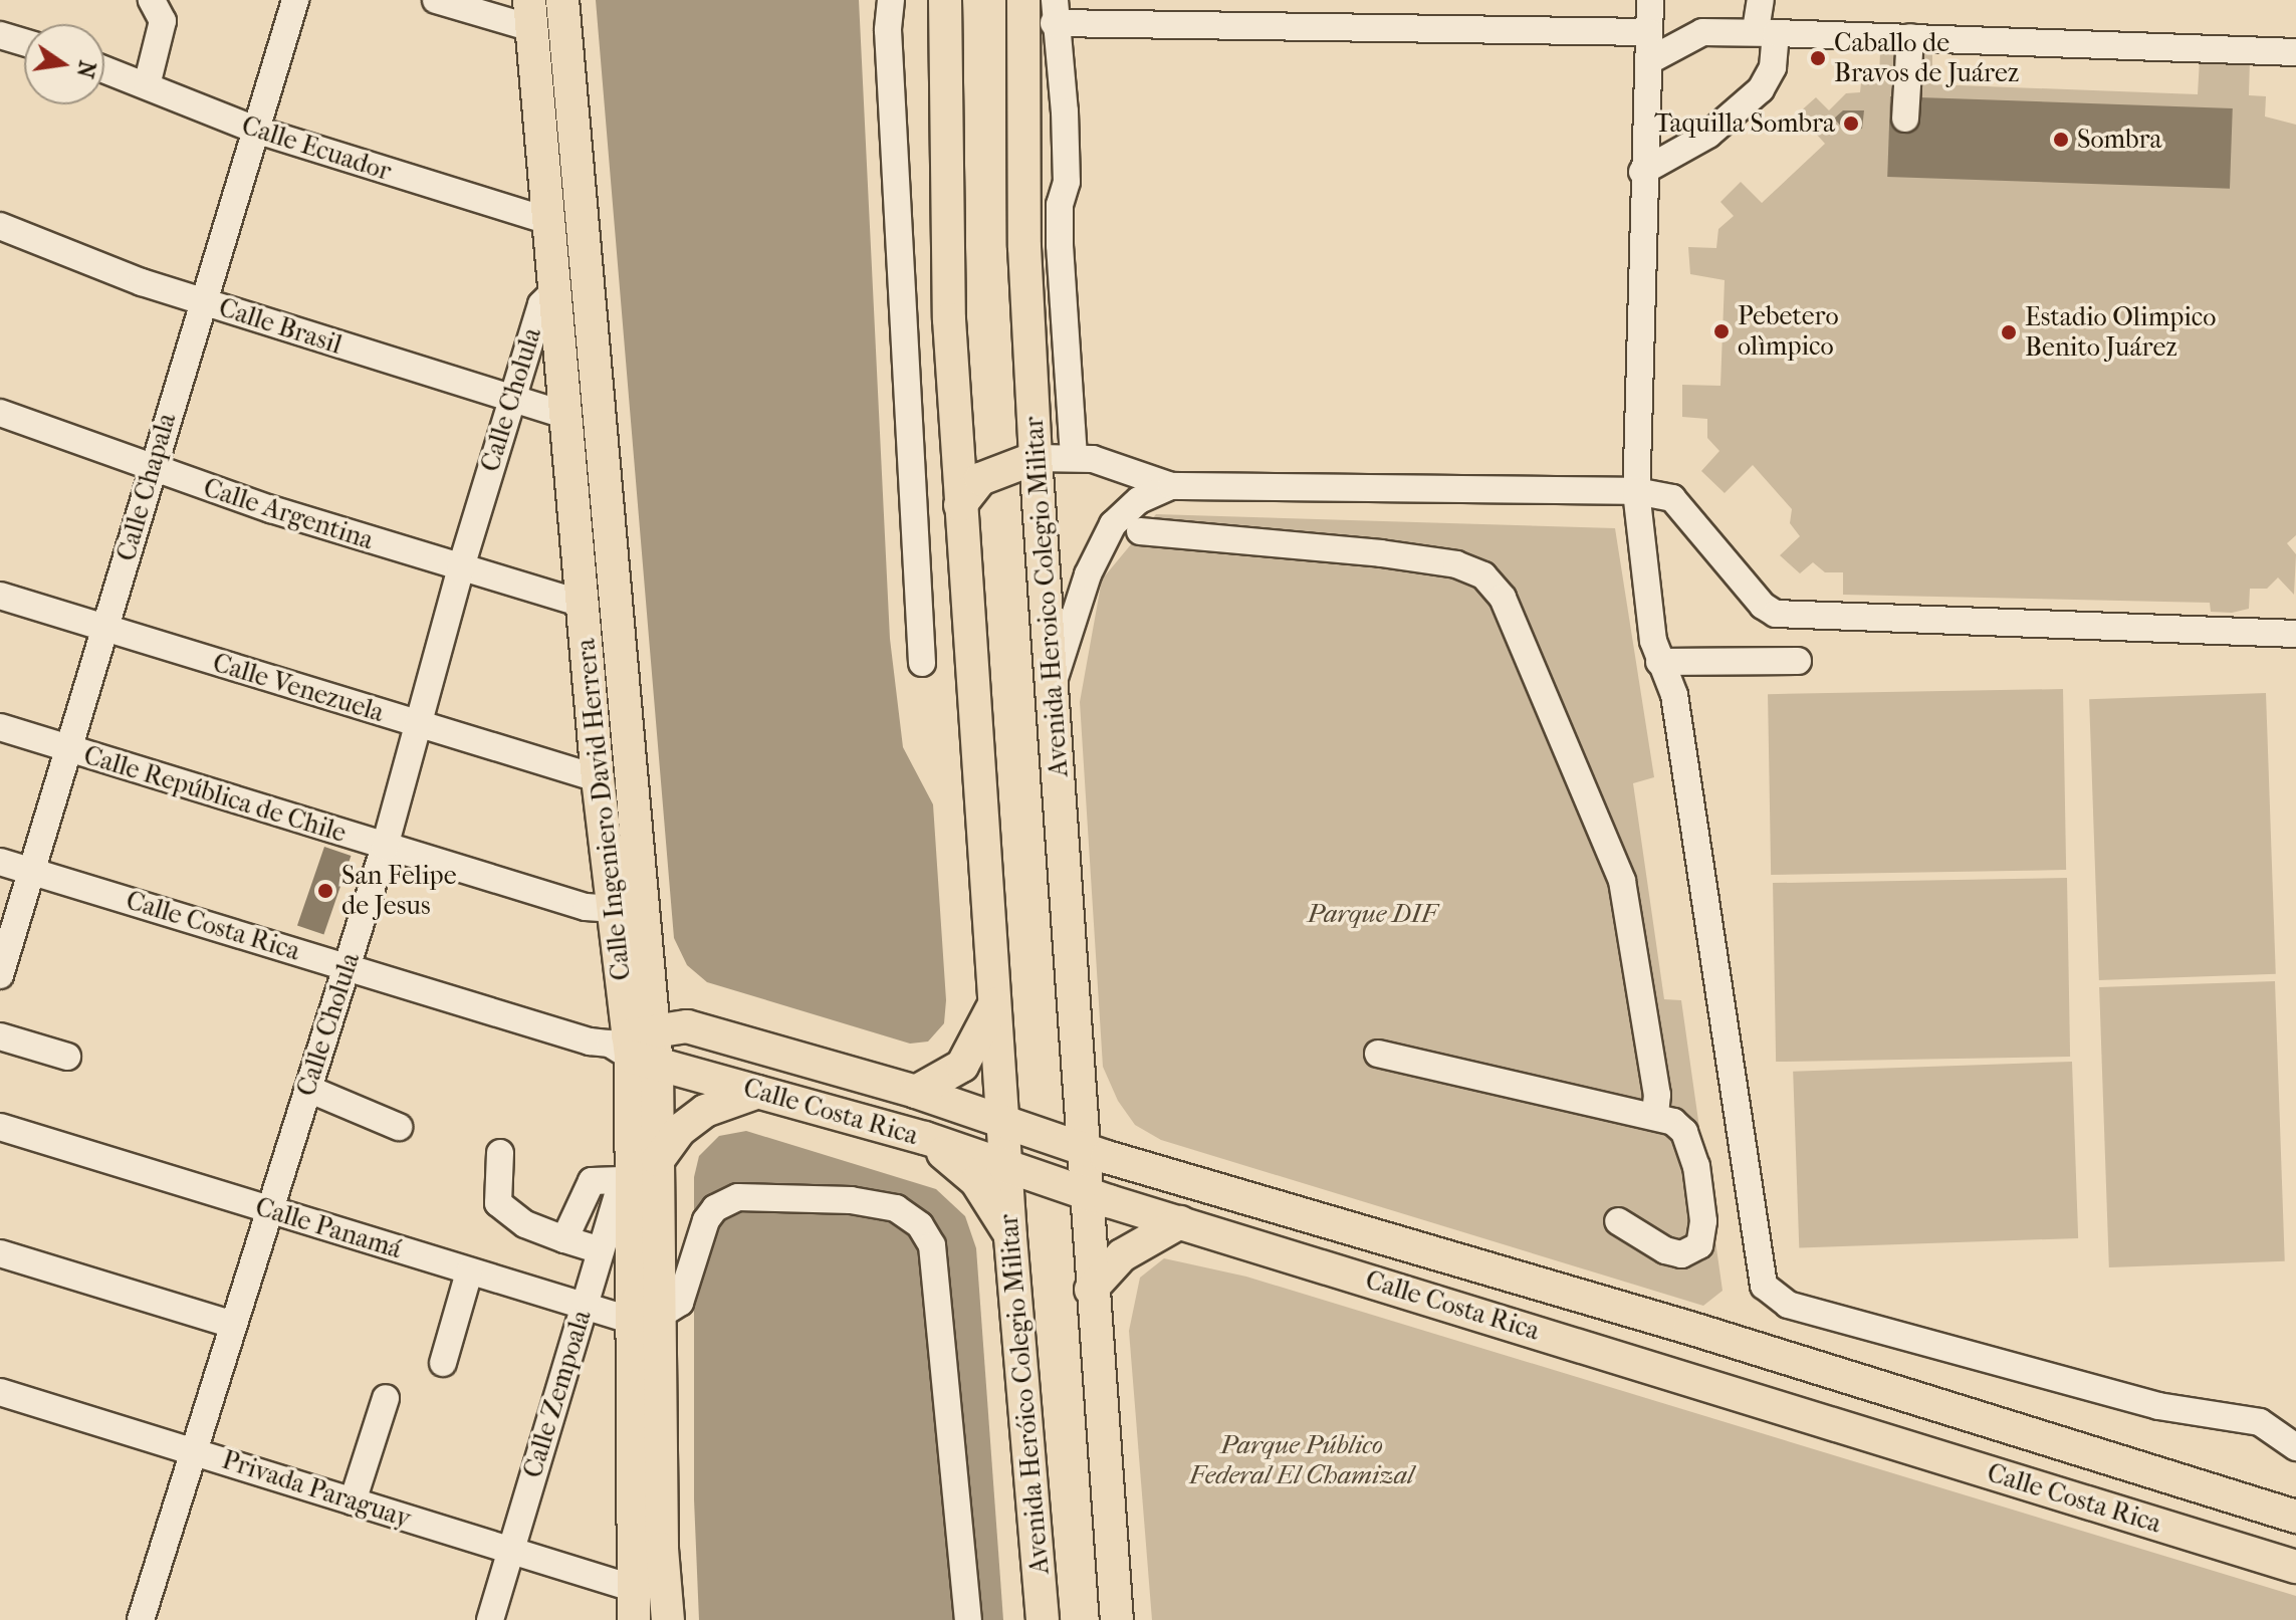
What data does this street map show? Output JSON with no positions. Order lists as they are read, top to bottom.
{
  "streets": {
    "main road": [
      "Avenida Heroico Colegio Militar",
      "Calle Ingeniero David Herrera",
      "Calle Costa Rica",
      "Avenida Heróico Colegio Militar"
    ],
    "street": [
      "Calle Ecuador",
      "Calle Brasil",
      "Calle Cholula",
      "Calle Chapala",
      "Calle Argentina",
      "Calle Venezuela",
      "Calle República de Chile",
      "Calle Panamá",
      "Calle Zempoala",
      "Privada Paraguay"
    ]
  },
  "crossings": [
    ["Calle Ecuador", "Calle Chapala"],
    ["Calle Ecuador", "Calle Ingeniero David Herrera"],
    ["Calle Brasil", "Calle Cholula"],
    ["Calle Brasil", "Calle Chapala"],
    ["Calle Brasil", "Calle Ingeniero David Herrera"],
    ["Calle Cholula", "Calle Argentina"],
    ["Calle Cholula", "Calle Venezuela"],
    ["Calle Cholula", "Calle República de Chile"],
    ["Calle Cholula", "Calle Ingeniero David Herrera"],
    ["Calle Cholula", "Calle Costa Rica"],
    ["Calle Cholula", "Calle Panamá"],
    ["Calle Cholula", "Privada Paraguay"],
    ["Calle Chapala", "Calle Argentina"],
    ["Calle Chapala", "Calle Venezuela"],
    ["Calle Chapala", "Calle República de Chile"],
    ["Calle Chapala", "Calle Costa Rica"],
    ["Calle Argentina", "Calle Ingeniero David Herrera"],
    ["Avenida Heroico Colegio Militar", "Calle Costa Rica"],
    ["Calle Venezuela", "Calle Ingeniero David Herrera"],
    ["Calle República de Chile", "Calle Ingeniero David Herrera"],
    ["Calle Ingeniero David Herrera", "Calle Costa Rica"],
    ["Calle Ingeniero David Herrera", "Calle Panamá"],
    ["Calle Ingeniero David Herrera", "Calle Zempoala"],
    ["Calle Ingeniero David Herrera", "Privada Paraguay"],
    ["Calle Costa Rica", "Avenida Heróico Colegio Militar"],
    ["Calle Panamá", "Calle Zempoala"],
    ["Calle Zempoala", "Privada Paraguay"]
  ],
  "parks": ["Parque DIF", "Parque Público Federal El Chamizal"],
  "places": [
    "Caballo de Bravos de Juárez",
    "Taquilla Sombra",
    "Sombra",
    "Pebetero olìmpico",
    "Estadio Olimpico Benito Juárez",
    "San Felipe de Jesus"
  ],
  "north": "right"
}
